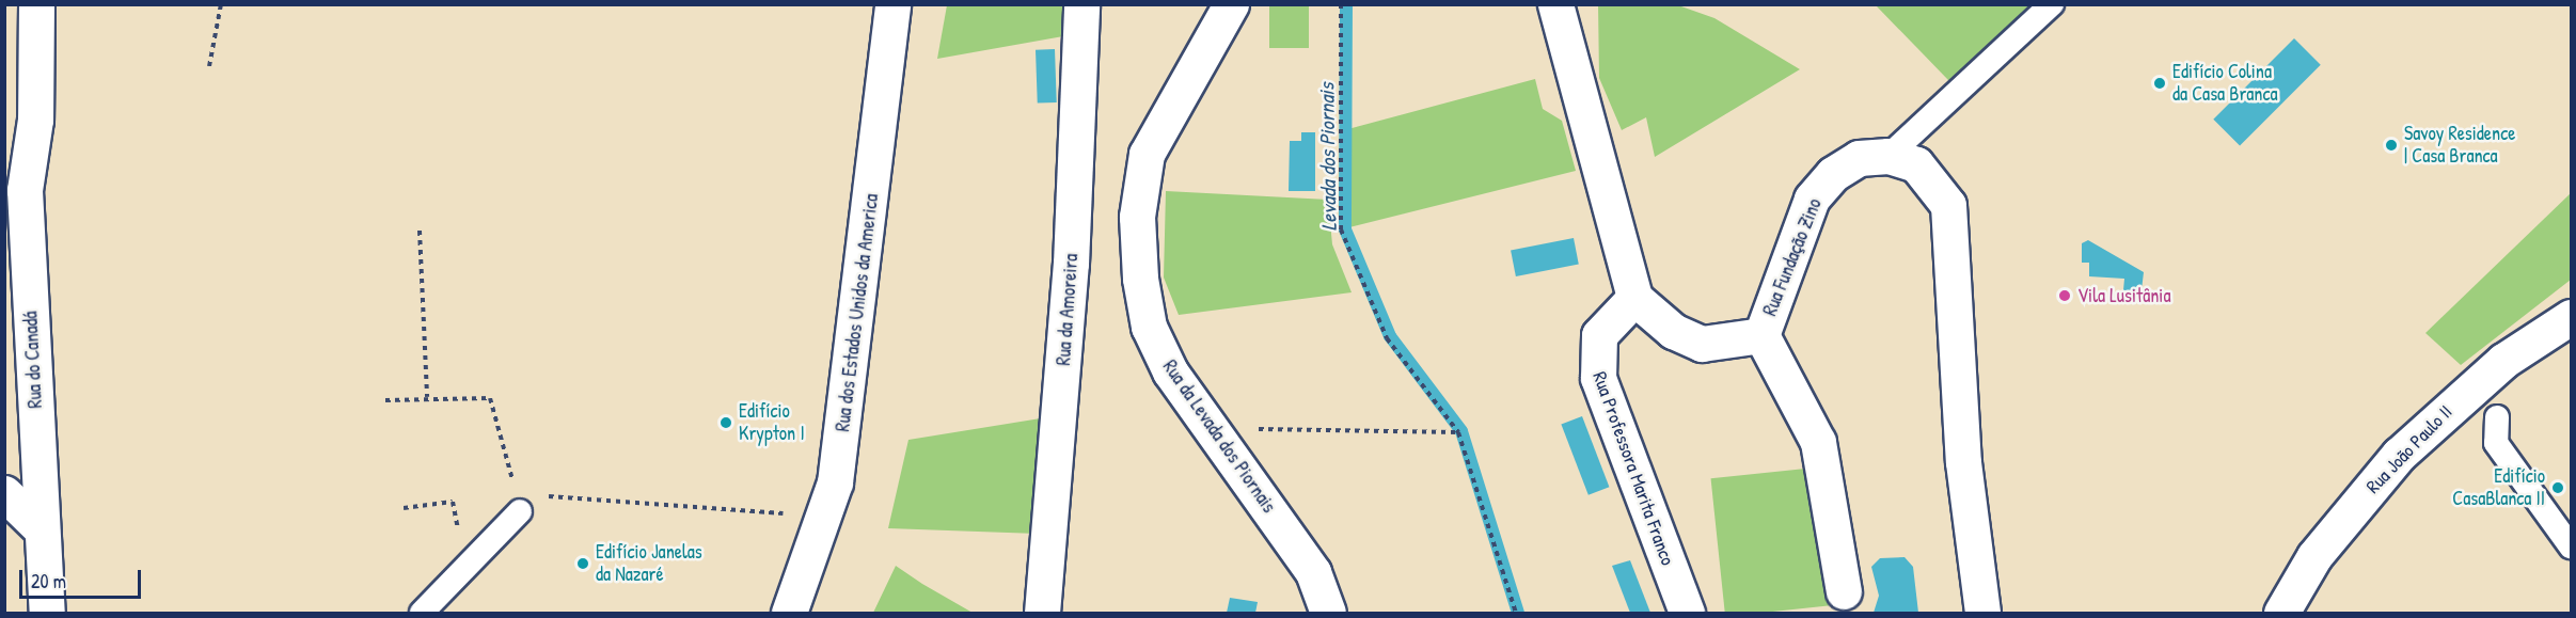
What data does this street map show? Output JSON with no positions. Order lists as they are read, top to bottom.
{
  "streets": {
    "street": [
      "Rua Fundação Zino",
      "Rua da Amoreira",
      "Rua dos Estados Unidos da America",
      "Rua do Canadá",
      "Rua da Levada dos Piornais",
      "Rua João Paulo II",
      "Rua Professora Marita Franco"
    ]
  },
  "crossings": [
    ["Rua Fundação Zino", "Rua Professora Marita Franco"]
  ],
  "water": ["Levada dos Piornais"],
  "places": [
    "Edifício Colina da Casa Branca",
    "Savoy Residence | Casa Branca",
    "Vila Lusitânia",
    "Edifício Krypton I",
    "Edifício CasaBlanca II",
    "Edifício Janelas da Nazaré"
  ],
  "scale_bar": "20 m"
}
